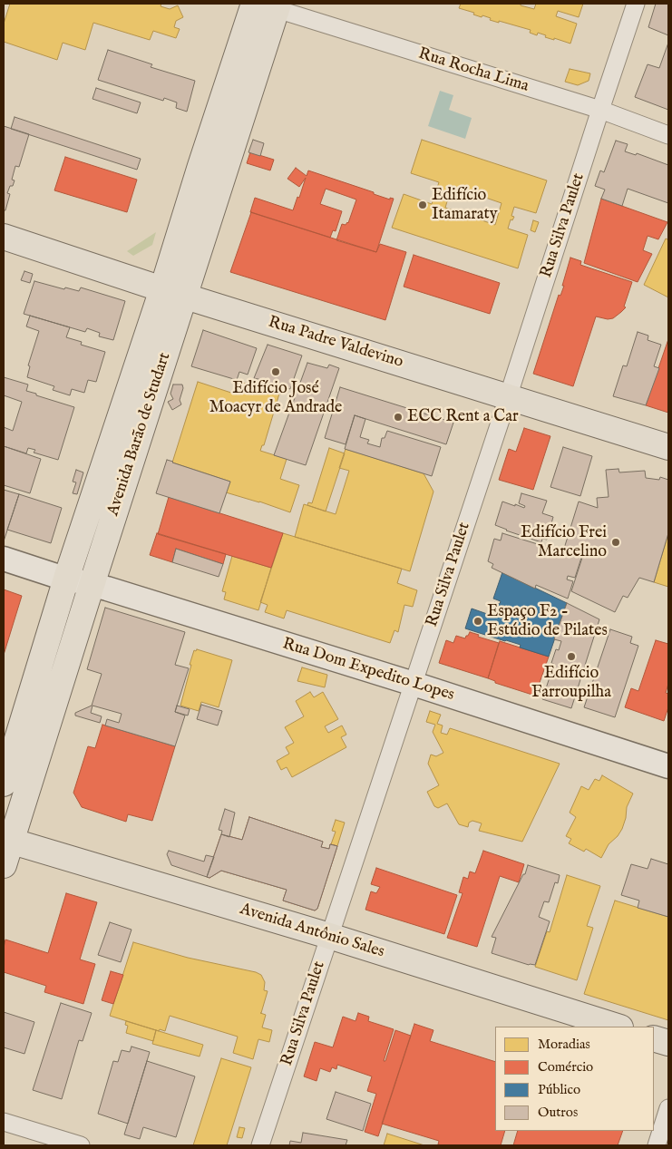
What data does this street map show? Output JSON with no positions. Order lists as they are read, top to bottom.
{
  "streets": {
    "main road": ["Rua Padre Valdevino", "Avenida Barão de Studart", "Avenida Antônio Sales"],
    "street": ["Rua Rocha Lima", "Rua Silva Paulet", "Rua Dom Expedito Lopes"]
  },
  "crossings": [
    ["Rua Rocha Lima", "Rua Silva Paulet"],
    ["Rua Rocha Lima", "Avenida Barão de Studart"],
    ["Rua Silva Paulet", "Rua Padre Valdevino"],
    ["Rua Silva Paulet", "Rua Dom Expedito Lopes"],
    ["Rua Silva Paulet", "Avenida Antônio Sales"],
    ["Rua Padre Valdevino", "Avenida Barão de Studart"],
    ["Avenida Barão de Studart", "Rua Dom Expedito Lopes"],
    ["Avenida Barão de Studart", "Avenida Antônio Sales"]
  ],
  "places": [
    "Edifício Itamaraty",
    "Edifício José Moacyr de Andrade",
    "ECC Rent a Car",
    "Edifício Frei Marcelino",
    "Espaço F2 - Estúdio de Pilates",
    "Edifício Farroupilha"
  ],
  "legend": [
    "Moradias",
    "Comércio",
    "Público",
    "Outros"
  ]
}
